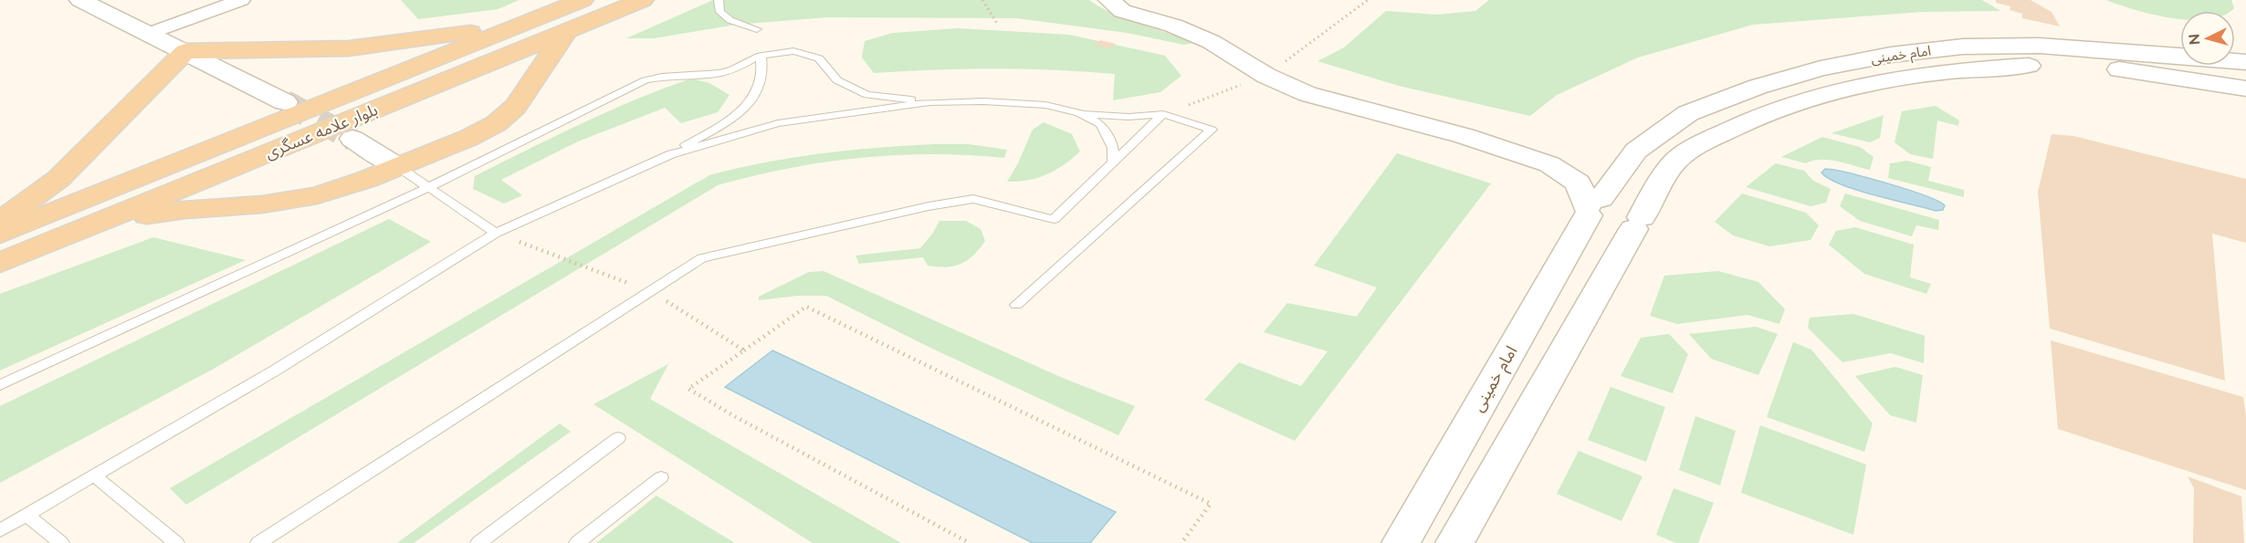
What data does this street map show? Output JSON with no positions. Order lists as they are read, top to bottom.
{
  "streets": {
    "highway": ["بلوار علامه عسگری"],
    "street": ["امام خمینی"]
  },
  "north": "left"
}
